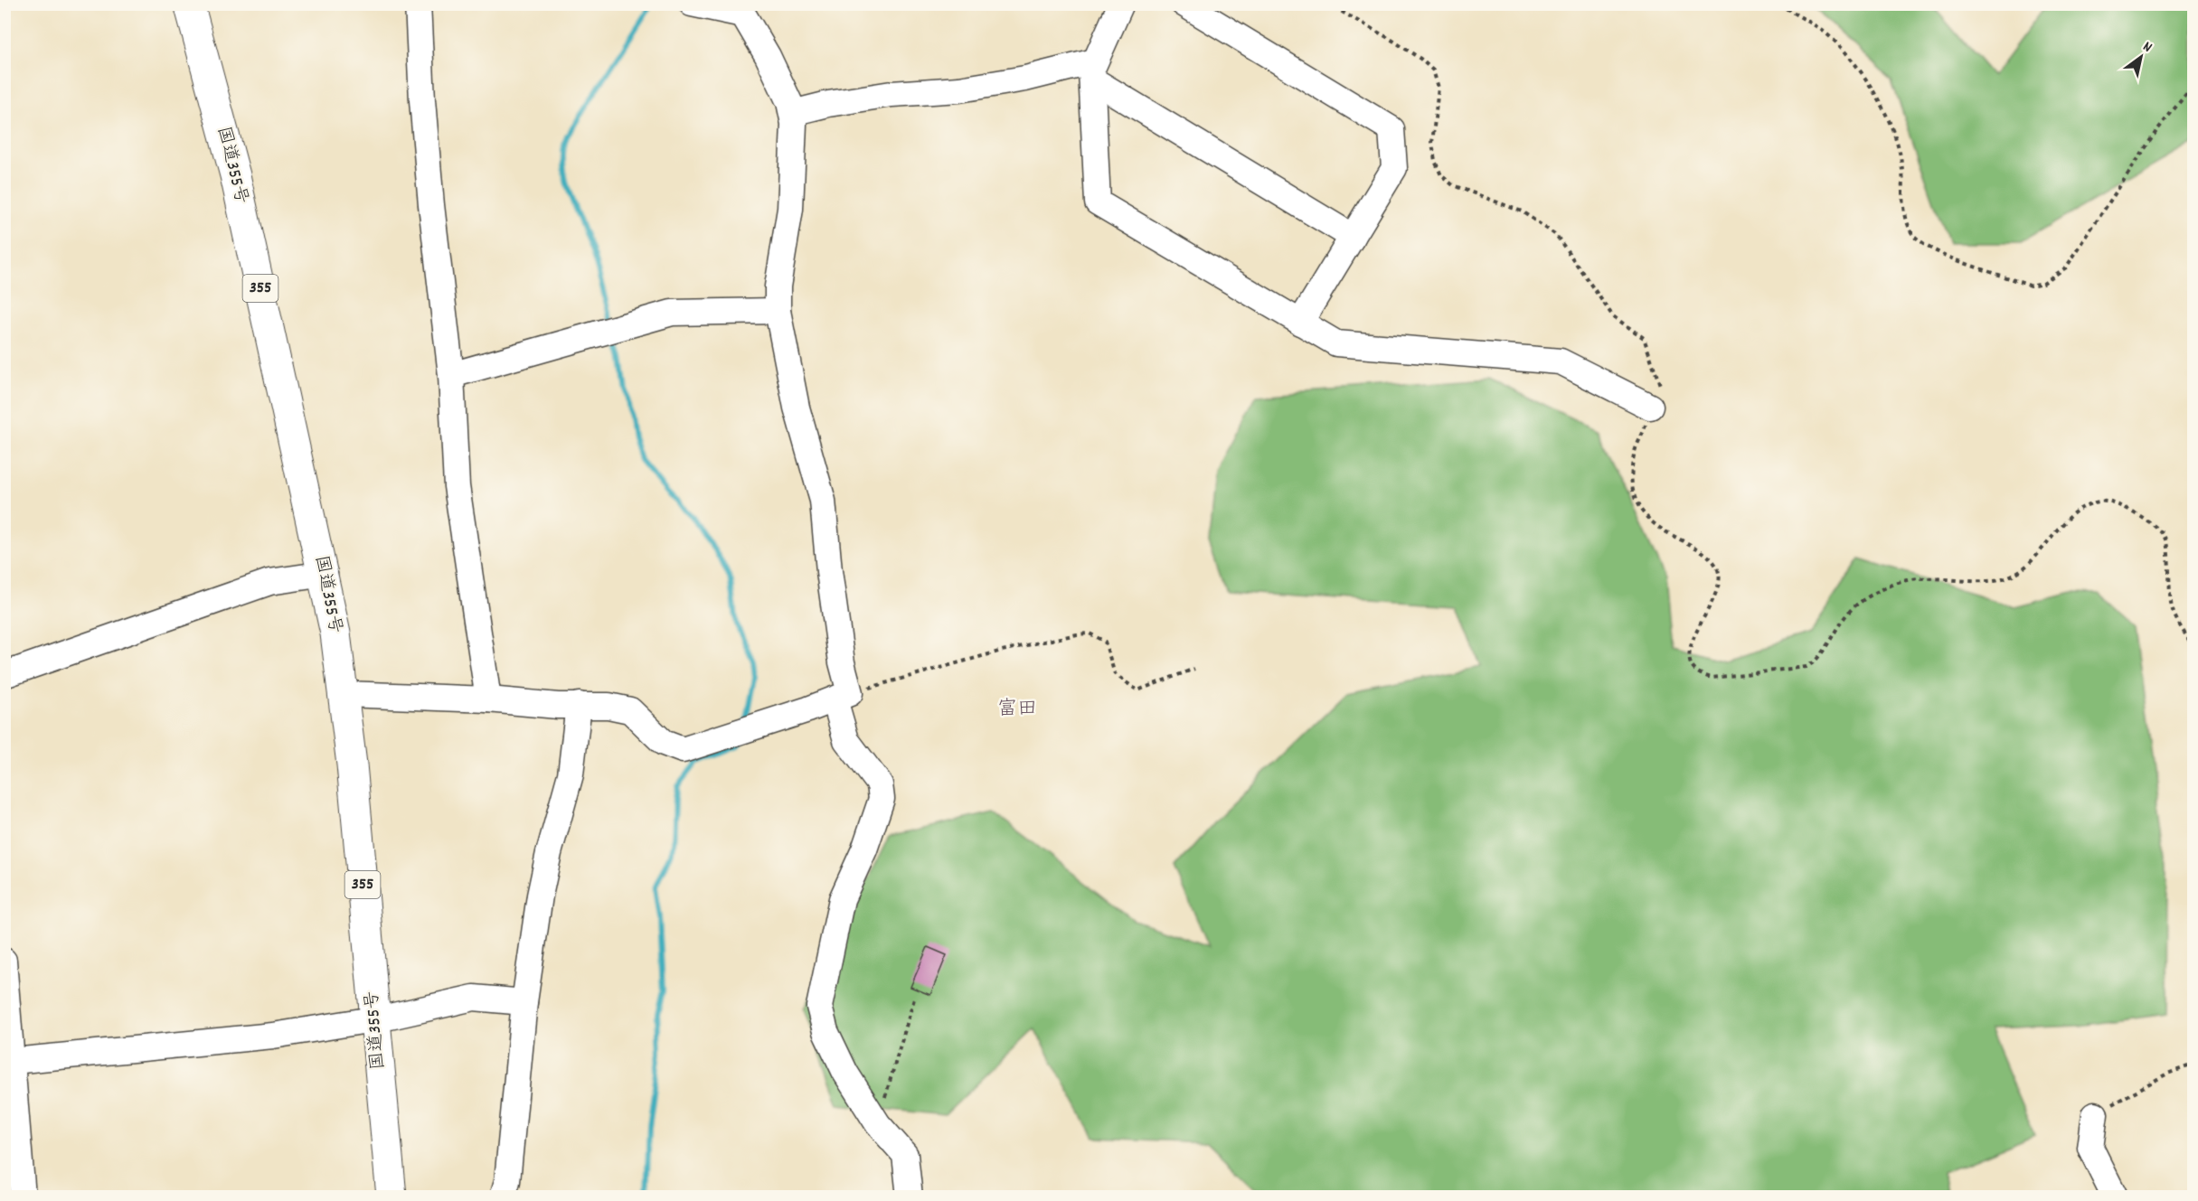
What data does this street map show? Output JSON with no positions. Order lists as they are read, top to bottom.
{
  "streets": {
    "highway": ["国道355号", "355"]
  },
  "districts": ["富田"],
  "north": "top right"
}
